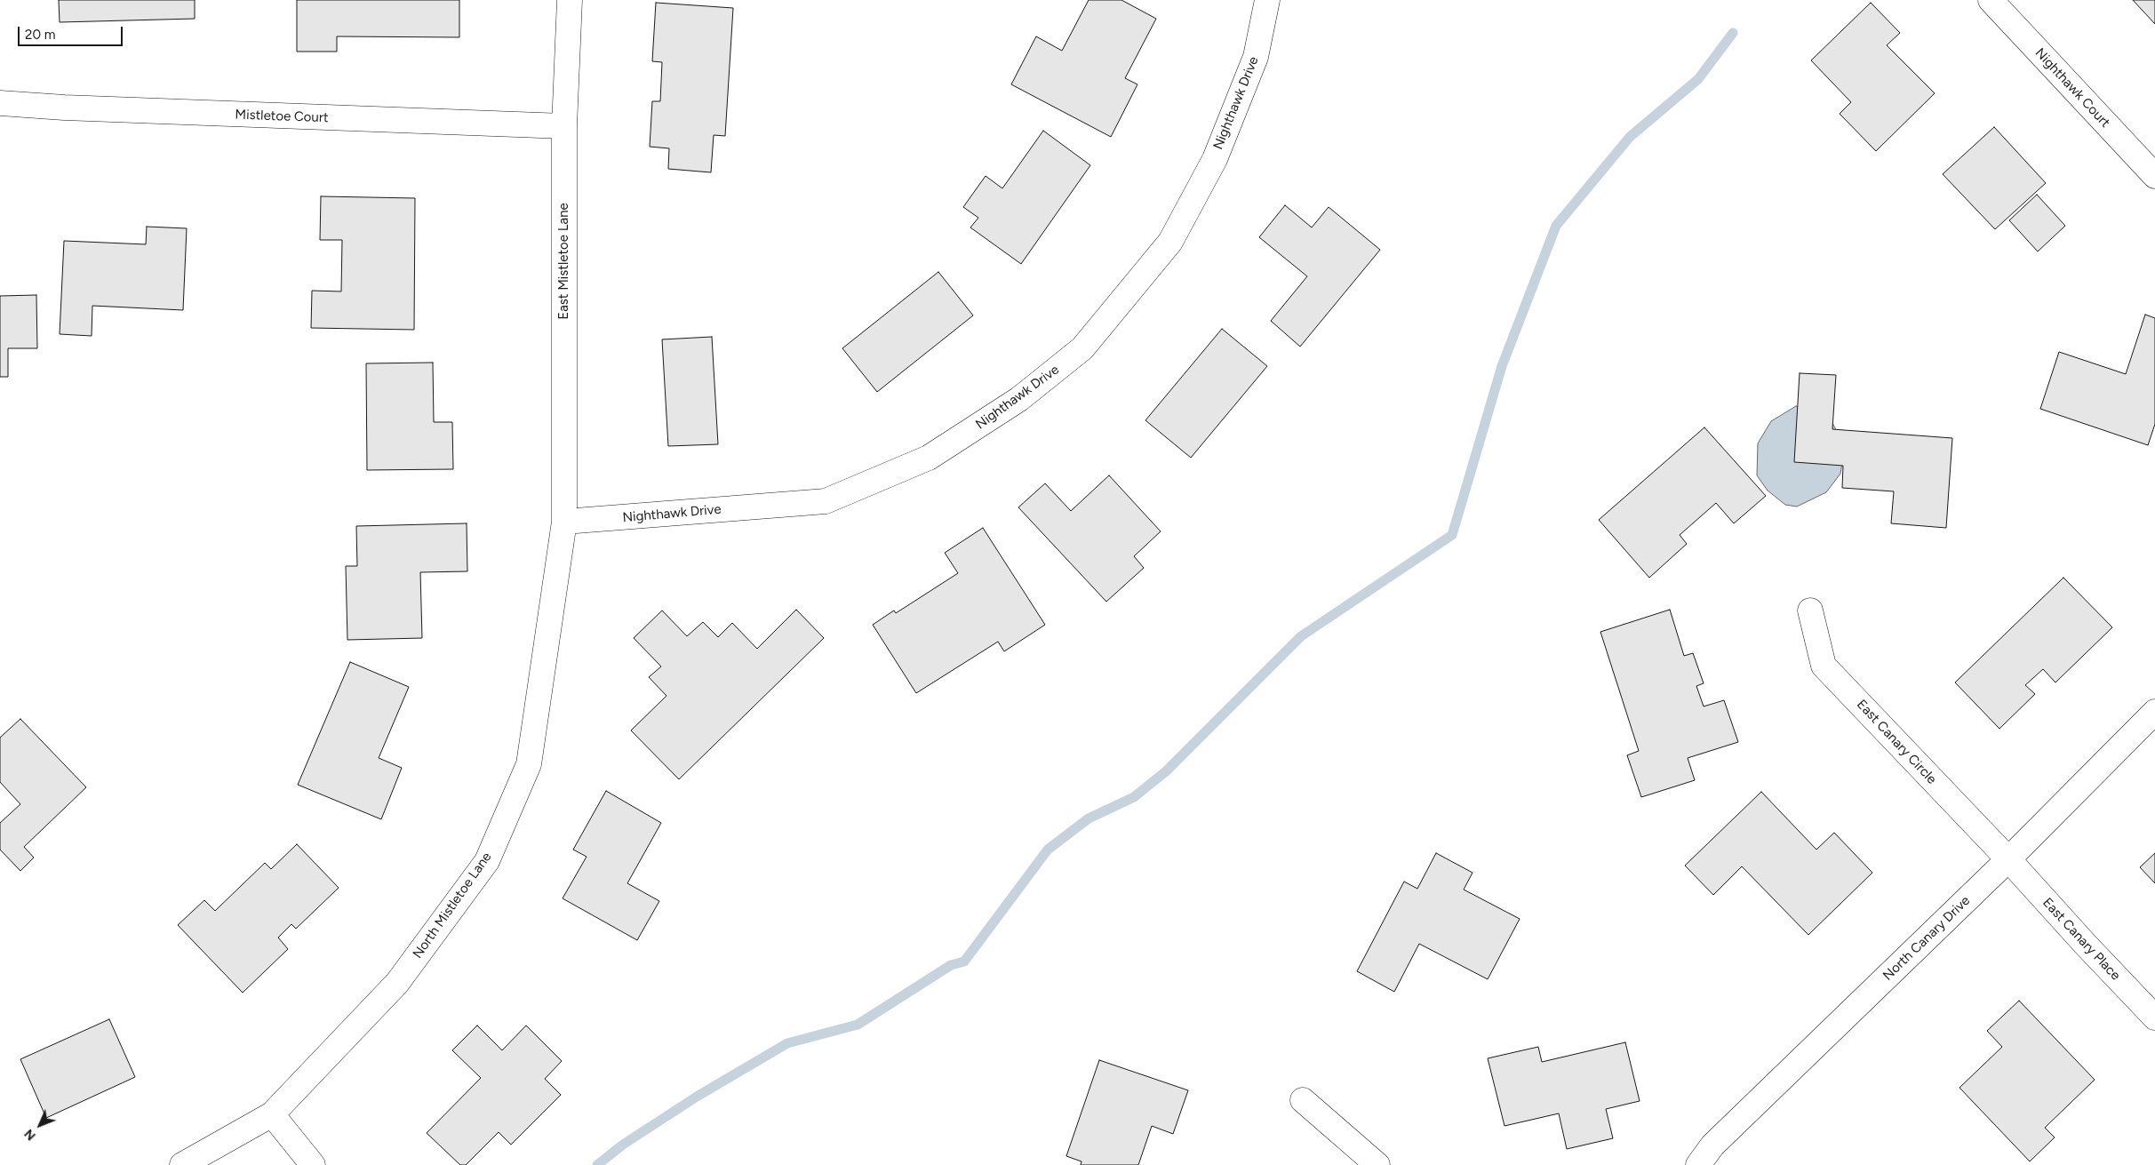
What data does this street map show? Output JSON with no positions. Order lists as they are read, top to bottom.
{
  "streets": {
    "street": [
      "Nighthawk Court",
      "Nighthawk Drive",
      "Mistletoe Court",
      "East Mistletoe Lane",
      "East Canary Circle",
      "North Mistletoe Lane",
      "North Canary Drive",
      "East Canary Place"
    ]
  },
  "crossings": [
    ["Nighthawk Drive", "East Mistletoe Lane"],
    ["Nighthawk Drive", "North Mistletoe Lane"],
    ["Mistletoe Court", "East Mistletoe Lane"],
    ["East Mistletoe Lane", "North Mistletoe Lane"],
    ["East Canary Circle", "North Canary Drive"],
    ["East Canary Circle", "East Canary Place"],
    ["North Canary Drive", "East Canary Place"]
  ],
  "scale_bar": "20 m",
  "north": "bottom left"
}
